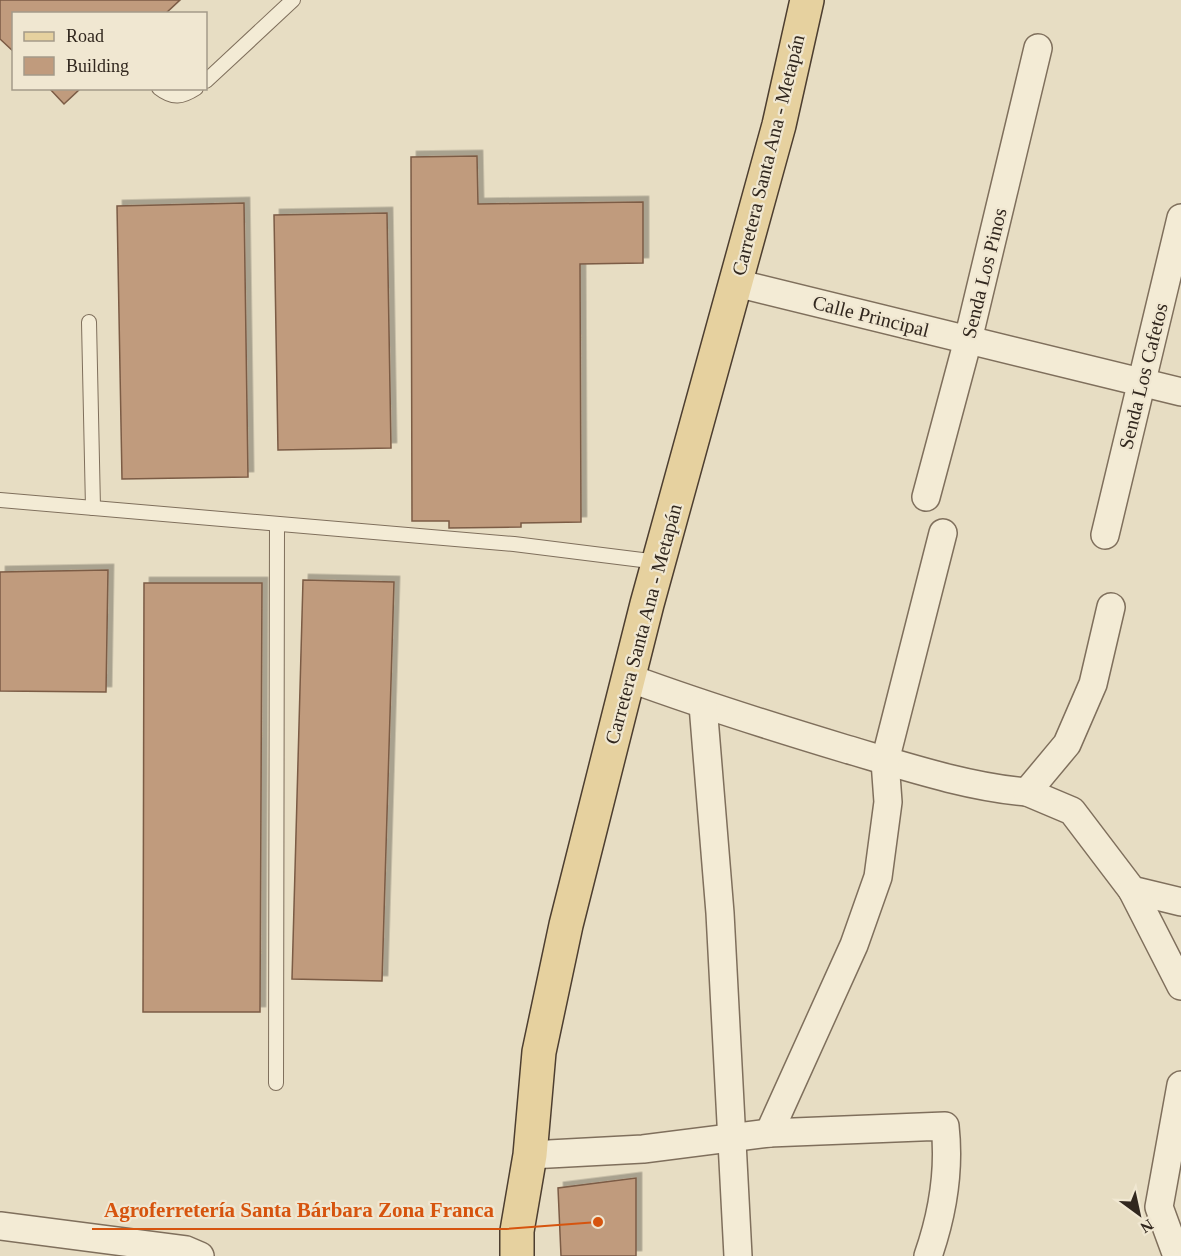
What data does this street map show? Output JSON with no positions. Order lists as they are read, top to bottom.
{
  "streets": {
    "main road": ["Carretera Santa Ana - Metapán"],
    "street": ["Senda Los Pinos", "Calle Principal", "Senda Los Cafetos"]
  },
  "crossings": [
    ["Carretera Santa Ana - Metapán", "Calle Principal"],
    ["Senda Los Pinos", "Calle Principal"],
    ["Calle Principal", "Senda Los Cafetos"]
  ],
  "places": ["Agroferretería Santa Bárbara Zona Franca"],
  "legend": ["Road", "Building"],
  "north": "bottom right"
}
